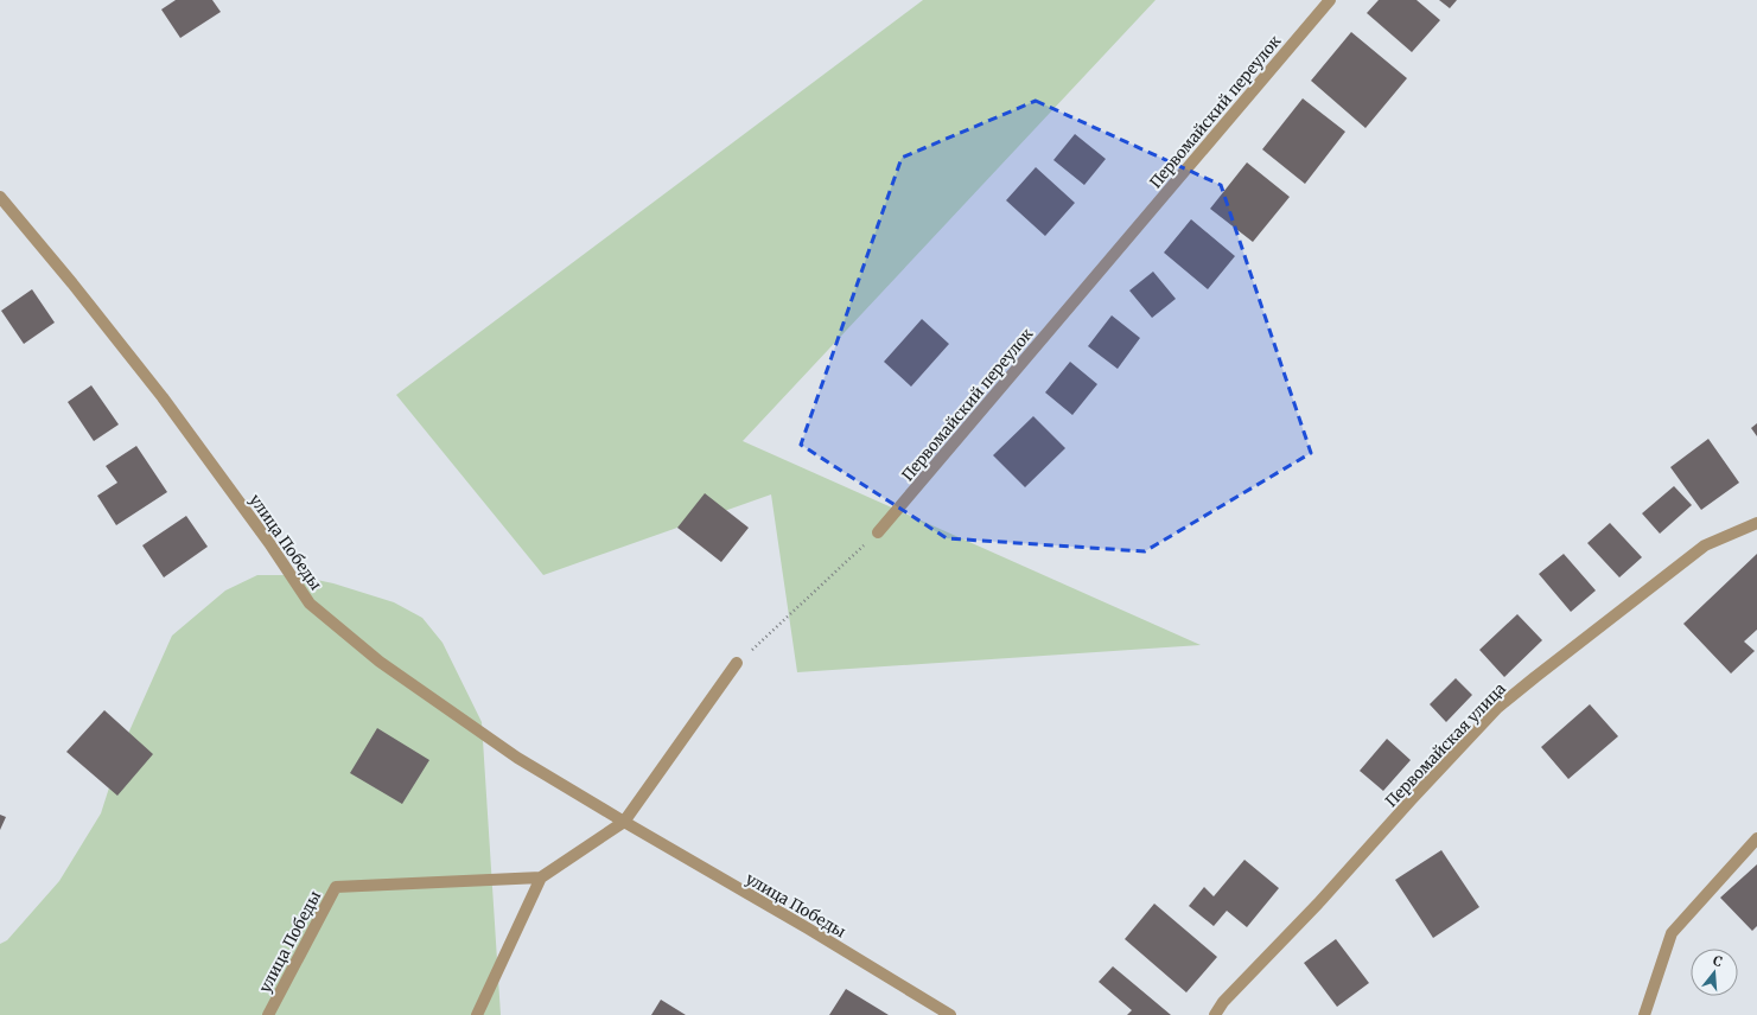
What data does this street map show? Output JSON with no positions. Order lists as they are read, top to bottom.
{
  "streets": {
    "street": ["Первомайский переулок", "улица Победы", "Первомайская улица"]
  },
  "north": "top"
}
